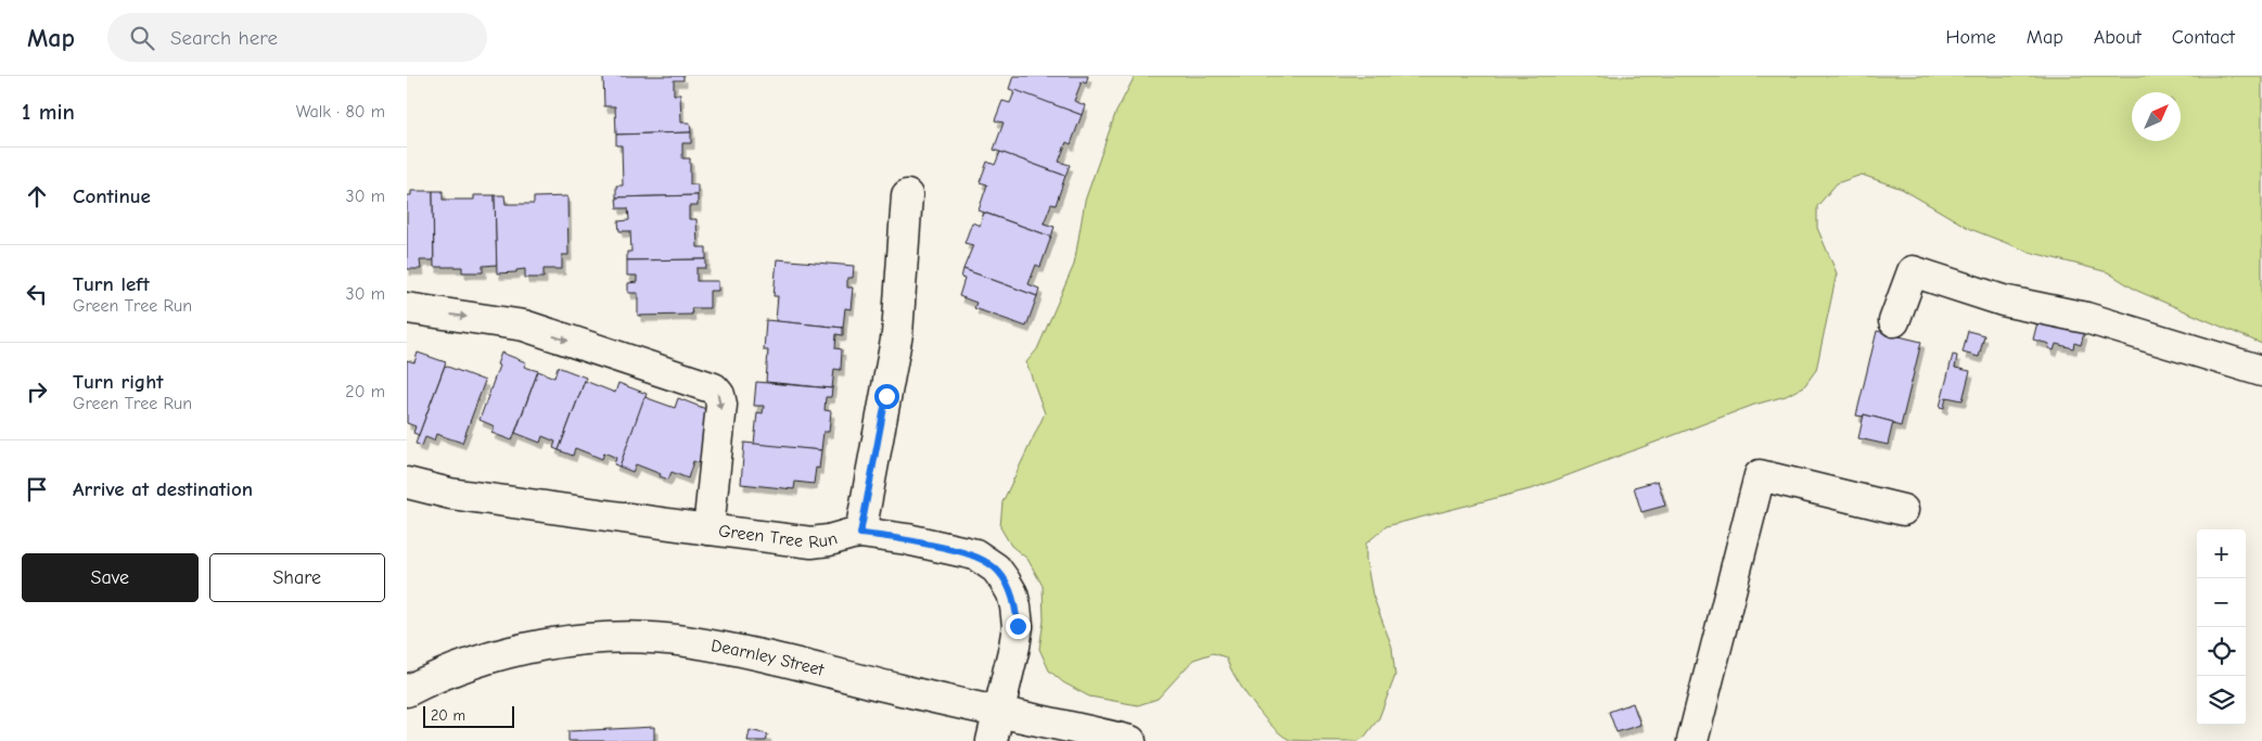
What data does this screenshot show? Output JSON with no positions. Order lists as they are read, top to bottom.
{
  "streets": {
    "street": ["Green Tree Run", "Dearnley Street"]
  },
  "crossings": [
    ["Green Tree Run", "Dearnley Street"]
  ],
  "scale_bar": "20 m",
  "north": "top right",
  "page": {
    "header": "Map",
    "search": "Search here",
    "nav": [
      "Home",
      "Map",
      "About",
      "Contact"
    ],
    "heading": ["1 min", "Walk · 80 m"],
    "list": [
      ["Continue", "30 m"],
      ["Turn left", "Green Tree Run", "30 m"],
      ["Turn right", "Green Tree Run", "20 m"],
      "Arrive at destination"
    ],
    "map_buttons": ["+", "−"],
    "buttons": ["Save", "Share"],
    "scale": "20 m"
  }
}
